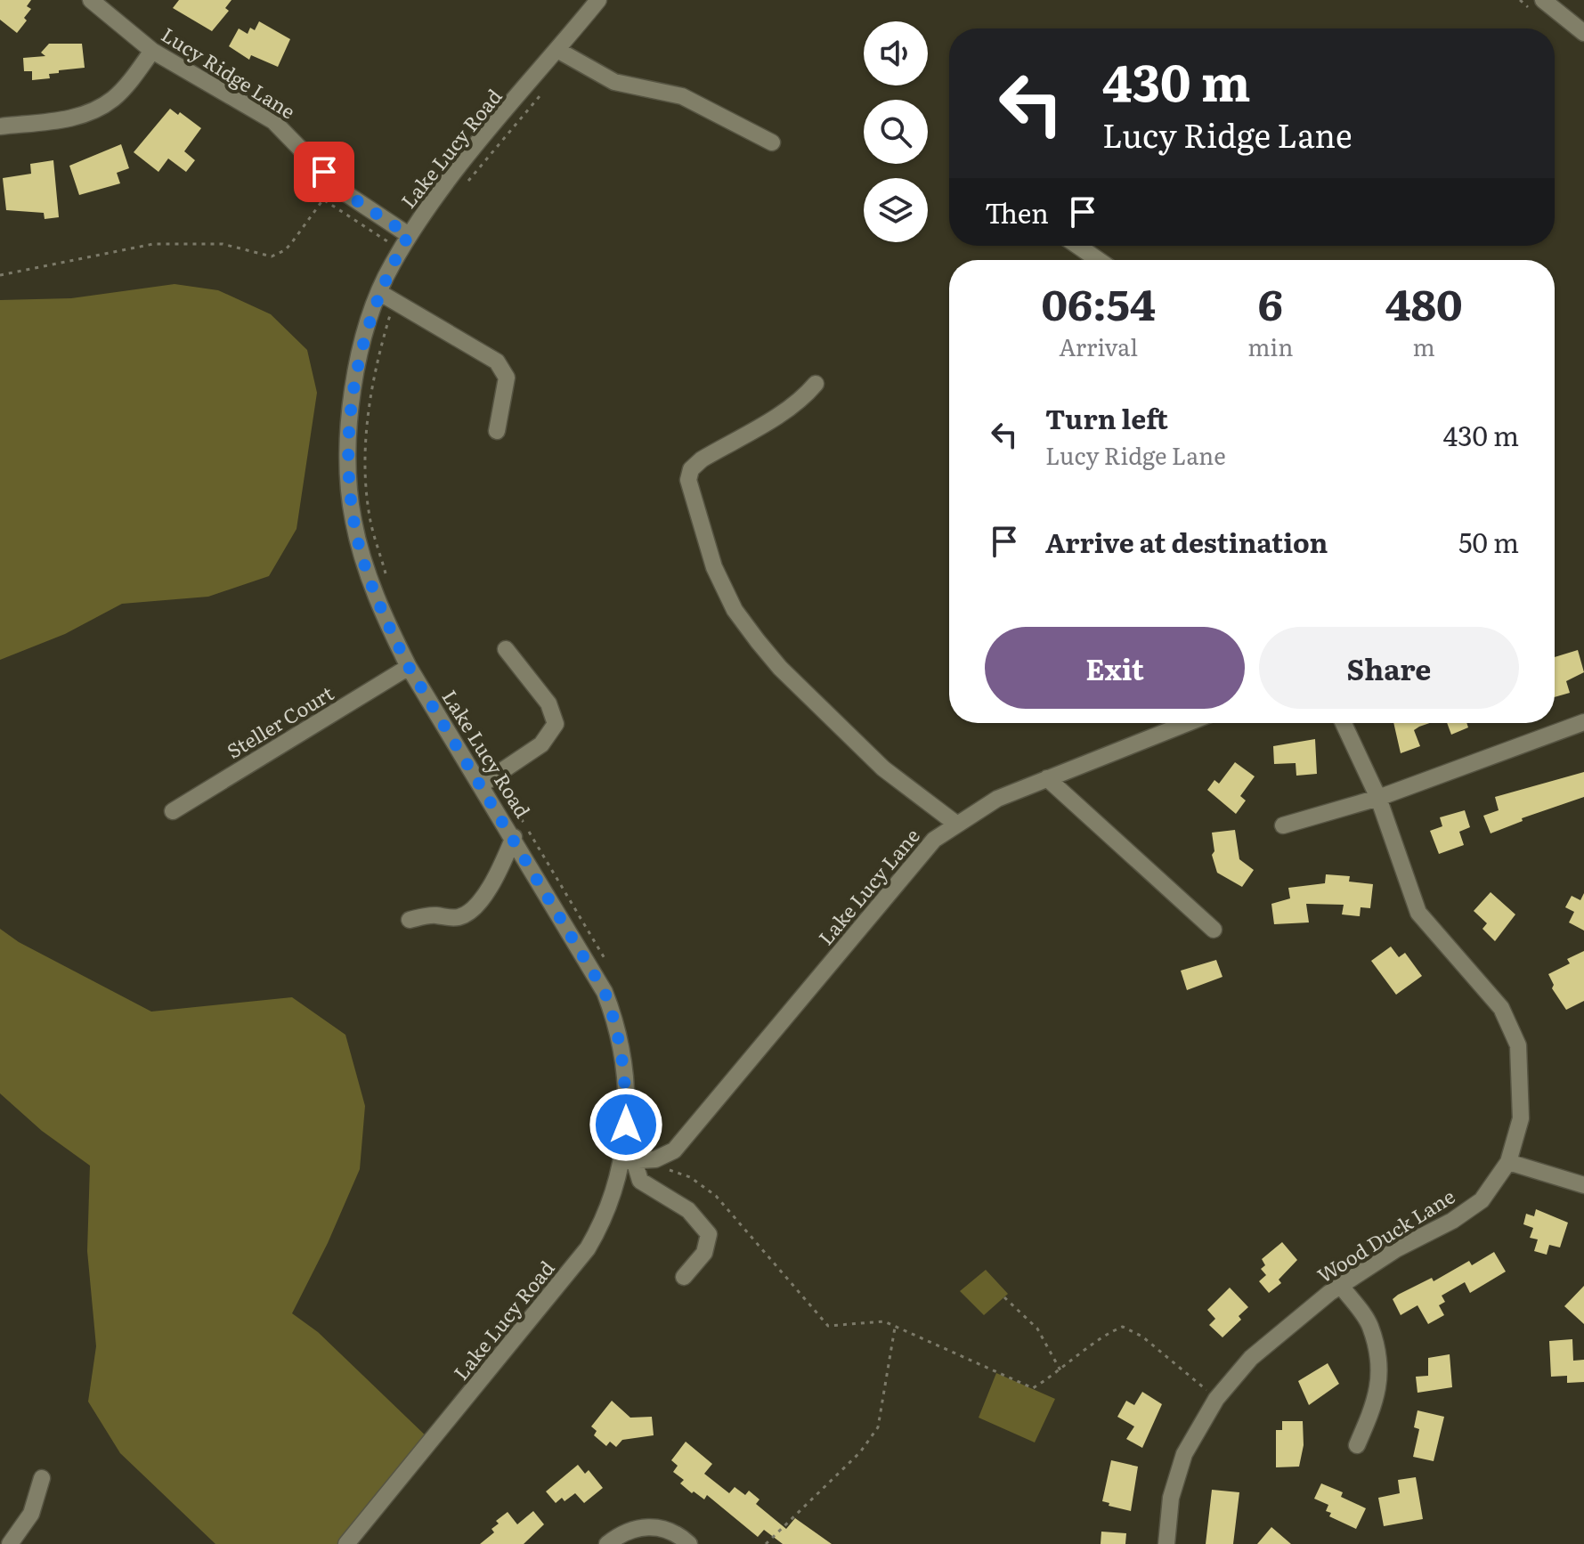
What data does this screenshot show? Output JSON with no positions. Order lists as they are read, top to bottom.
{
  "streets": {
    "street": [
      "Lucy Ridge Lane",
      "Lake Lucy Road",
      "Steller Court",
      "Lake Lucy Lane",
      "Wood Duck Lane"
    ]
  },
  "crossings": [
    ["Lucy Ridge Lane", "Lake Lucy Road"],
    ["Lake Lucy Road", "Steller Court"],
    ["Lake Lucy Road", "Lake Lucy Lane"]
  ],
  "page": {
    "turn": ["430 m", "Lucy Ridge Lane"],
    "then": "Then",
    "eta": [
      "06:54",
      "Arrival",
      "6",
      "min",
      "480",
      "m"
    ],
    "list": [
      {
        "name": "Turn left",
        "note": "Lucy Ridge Lane",
        "value": "430 m"
      },
      {
        "name": "Arrive at destination",
        "value": "50 m"
      }
    ],
    "buttons": ["Exit", "Share"]
  }
}
